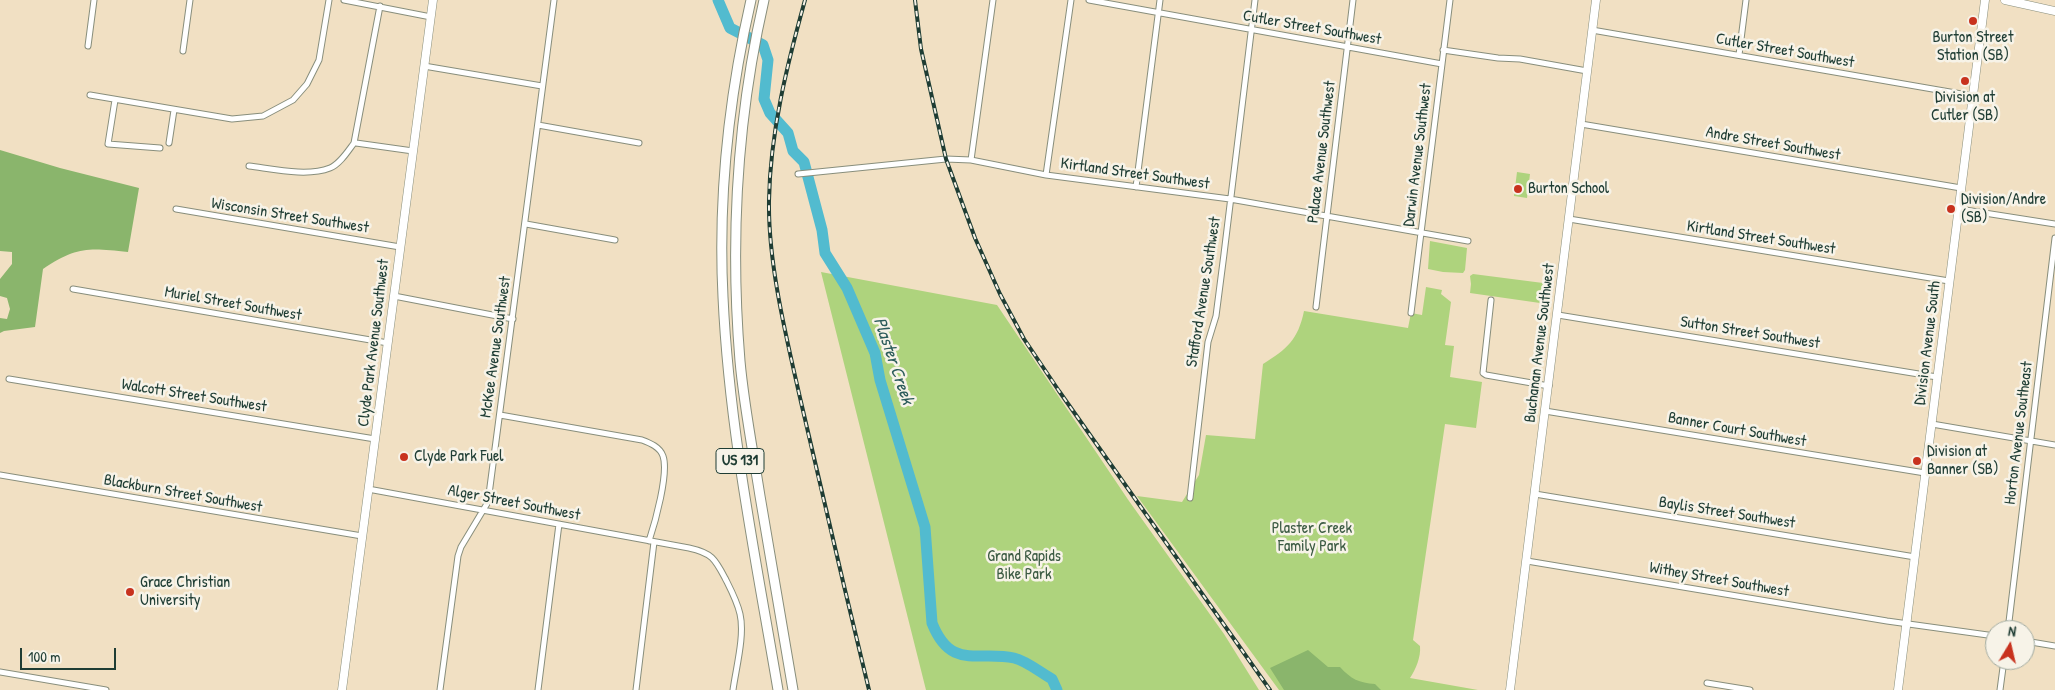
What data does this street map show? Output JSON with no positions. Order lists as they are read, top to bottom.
{
  "streets": {
    "highway": ["US 131"],
    "main road": ["Clyde Park Avenue Southwest", "Buchanan Avenue Southwest", "Division Avenue South"],
    "street": [
      "Cutler Street Southwest",
      "Andre Street Southwest",
      "Palace Avenue Southwest",
      "Darwin Avenue Southwest",
      "Kirtland Street Southwest",
      "Wisconsin Street Southwest",
      "Stafford Avenue Southwest",
      "Muriel Street Southwest",
      "Sutton Street Southwest",
      "McKee Avenue Southwest",
      "Walcott Street Southwest",
      "Banner Court Southwest",
      "Horton Avenue Southeast",
      "Blackburn Street Southwest",
      "Alger Street Southwest",
      "Baylis Street Southwest",
      "Withey Street Southwest"
    ]
  },
  "crossings": [
    ["Cutler Street Southwest", "Palace Avenue Southwest"],
    ["Cutler Street Southwest", "Darwin Avenue Southwest"],
    ["Cutler Street Southwest", "Stafford Avenue Southwest"],
    ["Cutler Street Southwest", "Buchanan Avenue Southwest"],
    ["Cutler Street Southwest", "Division Avenue South"],
    ["Andre Street Southwest", "Buchanan Avenue Southwest"],
    ["Andre Street Southwest", "Division Avenue South"],
    ["Palace Avenue Southwest", "Kirtland Street Southwest"],
    ["Darwin Avenue Southwest", "Kirtland Street Southwest"],
    ["Kirtland Street Southwest", "Stafford Avenue Southwest"],
    ["Kirtland Street Southwest", "Buchanan Avenue Southwest"],
    ["Kirtland Street Southwest", "Division Avenue South"],
    ["Wisconsin Street Southwest", "Clyde Park Avenue Southwest"],
    ["Muriel Street Southwest", "Clyde Park Avenue Southwest"],
    ["Sutton Street Southwest", "Buchanan Avenue Southwest"],
    ["Sutton Street Southwest", "Division Avenue South"],
    ["Clyde Park Avenue Southwest", "Walcott Street Southwest"],
    ["Clyde Park Avenue Southwest", "Blackburn Street Southwest"],
    ["Clyde Park Avenue Southwest", "Alger Street Southwest"],
    ["Buchanan Avenue Southwest", "Banner Court Southwest"],
    ["Buchanan Avenue Southwest", "Baylis Street Southwest"],
    ["Buchanan Avenue Southwest", "Withey Street Southwest"],
    ["Division Avenue South", "Banner Court Southwest"],
    ["Division Avenue South", "Baylis Street Southwest"],
    ["Division Avenue South", "Withey Street Southwest"],
    ["McKee Avenue Southwest", "Alger Street Southwest"]
  ],
  "water": ["Plaster Creek"],
  "parks": ["Plaster Creek Family Park", "Grand Rapids Bike Park"],
  "places": [
    "Burton Street Station (SB)",
    "Division at Cutler (SB)",
    "Burton School",
    "Division/Andre (SB)",
    "Clyde Park Fuel",
    "Division at Banner (SB)",
    "Grace Christian University"
  ],
  "scale_bar": "100 m",
  "north": "top"
}
